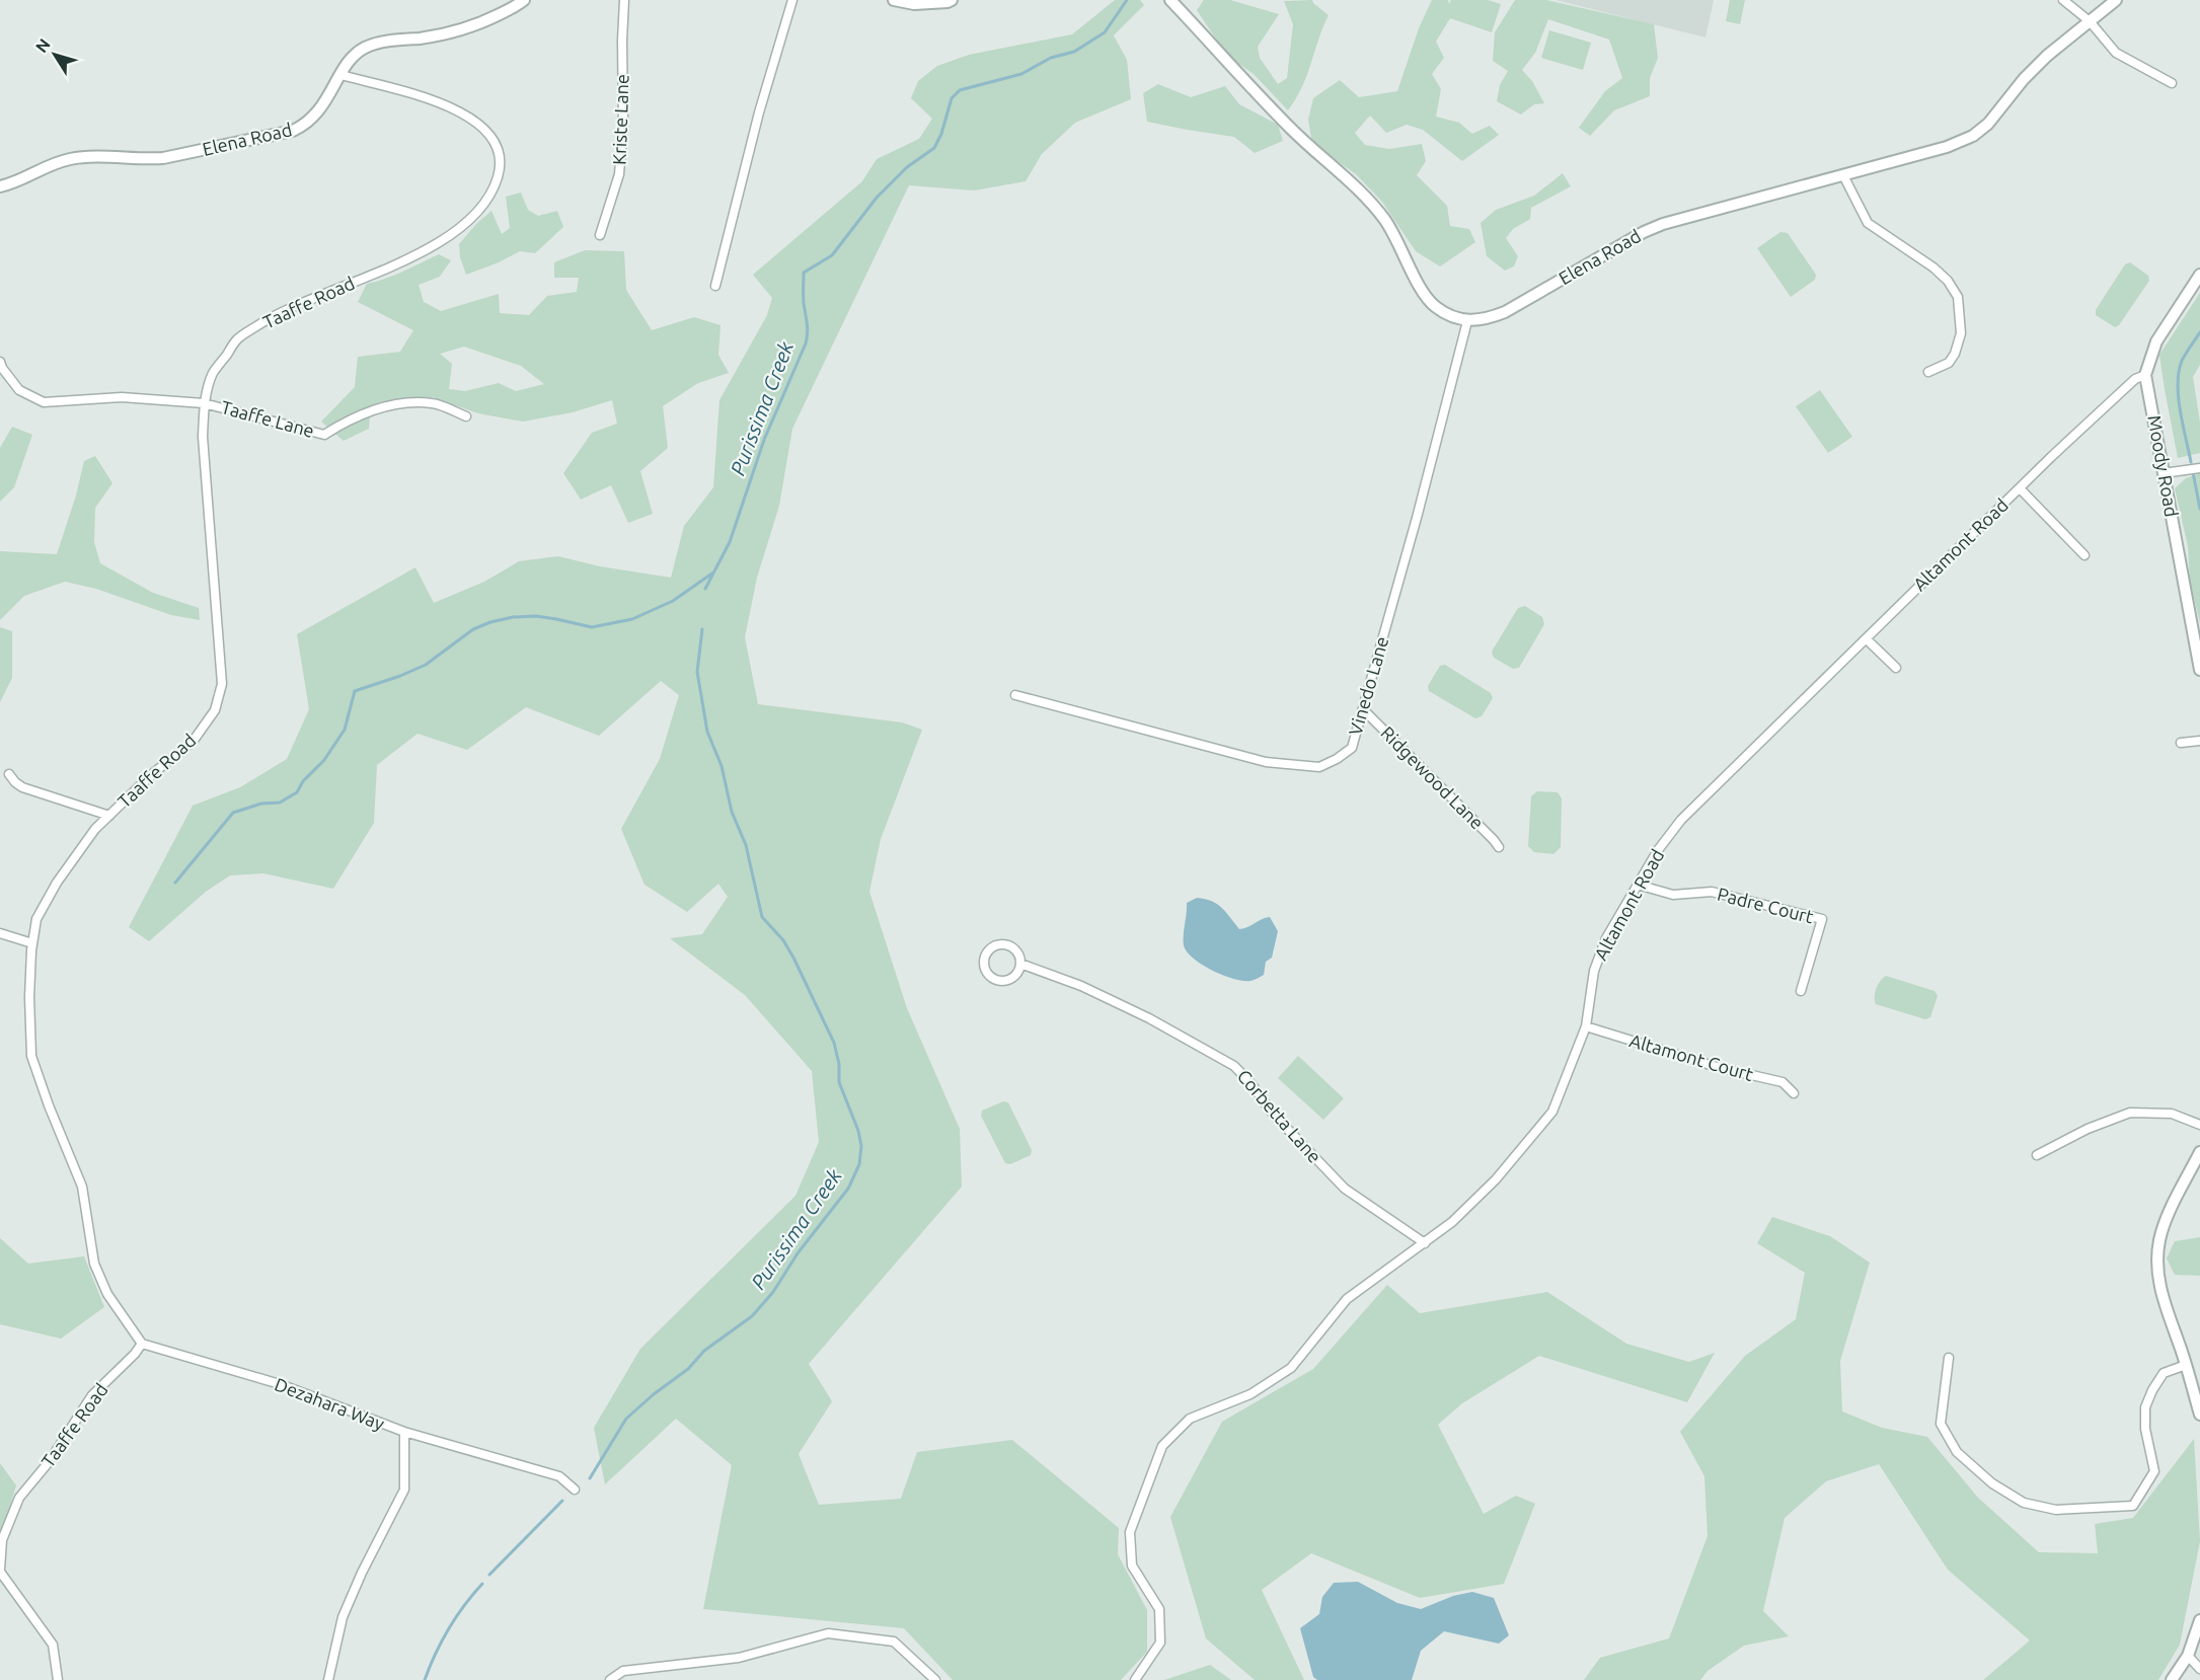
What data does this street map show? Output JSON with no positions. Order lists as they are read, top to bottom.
{
  "streets": {
    "street": [
      "Kriste Lane",
      "Elena Road",
      "Taaffe Road",
      "Taaffe Lane",
      "Moody Road",
      "Altamont Road",
      "Vinedo Lane",
      "Ridgewood Lane",
      "Padre Court",
      "Altamont Court",
      "Corbetta Lane",
      "Dezahara Way"
    ]
  },
  "crossings": [
    ["Elena Road", "Taaffe Road"],
    ["Elena Road", "Vinedo Lane"],
    ["Taaffe Road", "Taaffe Lane"],
    ["Taaffe Road", "Dezahara Way"],
    ["Moody Road", "Altamont Road"],
    ["Altamont Road", "Padre Court"],
    ["Altamont Road", "Altamont Court"],
    ["Altamont Road", "Corbetta Lane"],
    ["Vinedo Lane", "Ridgewood Lane"]
  ],
  "water": ["Purissima Creek"],
  "north": "top left"
}
